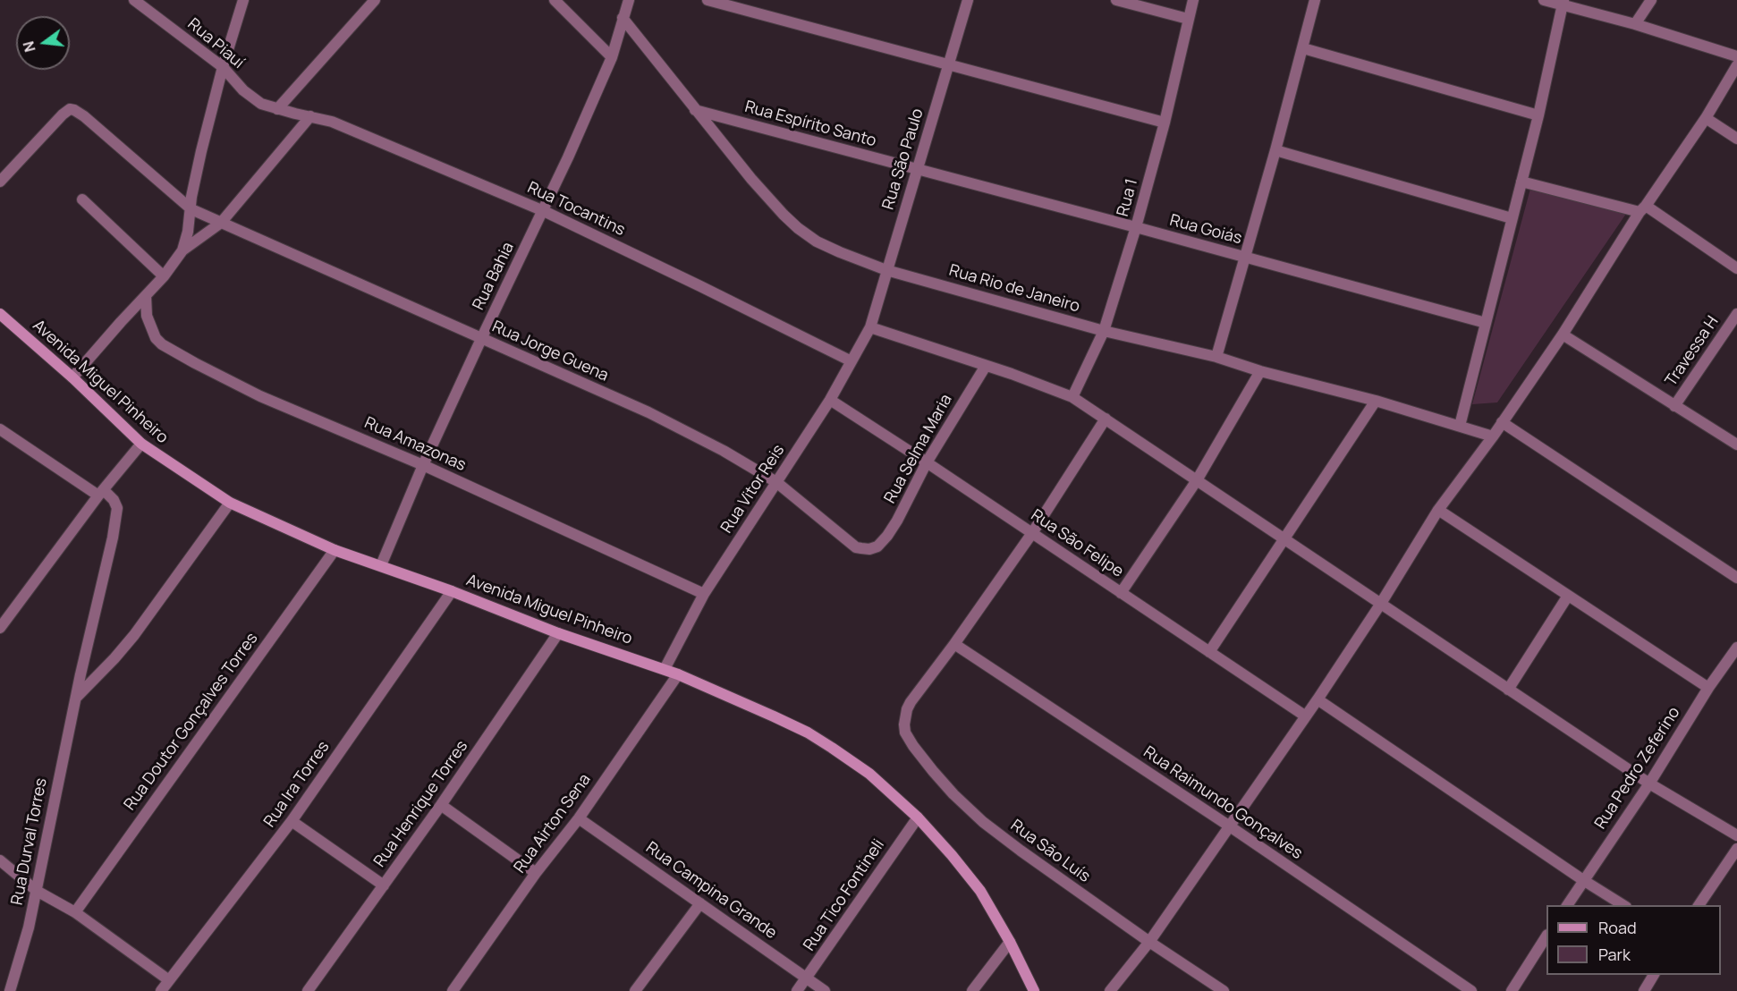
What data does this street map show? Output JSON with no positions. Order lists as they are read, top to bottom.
{
  "streets": {
    "street": [
      "Rua Piauí",
      "Rua Espírito Santo",
      "Rua São Paulo",
      "Rua 1",
      "Rua Tocantins",
      "Rua Goiás",
      "Rua Bahia",
      "Rua Rio de Janeiro",
      "Rua Jorge Guena",
      "Travessa H",
      "Avenida Miguel Pinheiro",
      "Rua Amazonas",
      "Rua Selma Maria",
      "Rua Vitor Reis",
      "Rua São Felipe",
      "Rua Doutor Gonçalves Torres",
      "Rua Pedro Zeferino",
      "Rua Ira Torres",
      "Rua Raimundo Gonçalves",
      "Rua Henrique Torres",
      "Rua Airton Sena",
      "Rua Durval Torres",
      "Rua São Luís",
      "Rua Campina Grande",
      "Rua Tico Fontineli"
    ]
  },
  "crossings": [
    ["Rua Piauí", "Rua Tocantins"],
    ["Rua Espírito Santo", "Rua São Paulo"],
    ["Rua Espírito Santo", "Rua Goiás"],
    ["Rua Espírito Santo", "Rua Rio de Janeiro"],
    ["Rua São Paulo", "Rua Goiás"],
    ["Rua São Paulo", "Rua Rio de Janeiro"],
    ["Rua São Paulo", "Rua Vitor Reis"],
    ["Rua 1", "Rua Goiás"],
    ["Rua 1", "Rua Rio de Janeiro"],
    ["Rua Tocantins", "Rua Bahia"],
    ["Rua Tocantins", "Rua Vitor Reis"],
    ["Rua Bahia", "Rua Rio de Janeiro"],
    ["Rua Bahia", "Rua Jorge Guena"],
    ["Rua Bahia", "Avenida Miguel Pinheiro"],
    ["Rua Bahia", "Rua Amazonas"],
    ["Rua Jorge Guena", "Rua Selma Maria"],
    ["Rua Jorge Guena", "Rua Vitor Reis"],
    ["Avenida Miguel Pinheiro", "Rua Vitor Reis"],
    ["Avenida Miguel Pinheiro", "Rua Doutor Gonçalves Torres"],
    ["Avenida Miguel Pinheiro", "Rua Ira Torres"],
    ["Avenida Miguel Pinheiro", "Rua Henrique Torres"],
    ["Avenida Miguel Pinheiro", "Rua Airton Sena"],
    ["Avenida Miguel Pinheiro", "Rua Tico Fontineli"],
    ["Rua Amazonas", "Rua Vitor Reis"],
    ["Rua Selma Maria", "Rua São Felipe"],
    ["Rua Vitor Reis", "Rua São Felipe"],
    ["Rua Raimundo Gonçalves", "Rua São Luís"],
    ["Rua Airton Sena", "Rua Campina Grande"],
    ["Rua Campina Grande", "Rua Tico Fontineli"]
  ],
  "legend": ["Road", "Park"],
  "north": "left"
}
